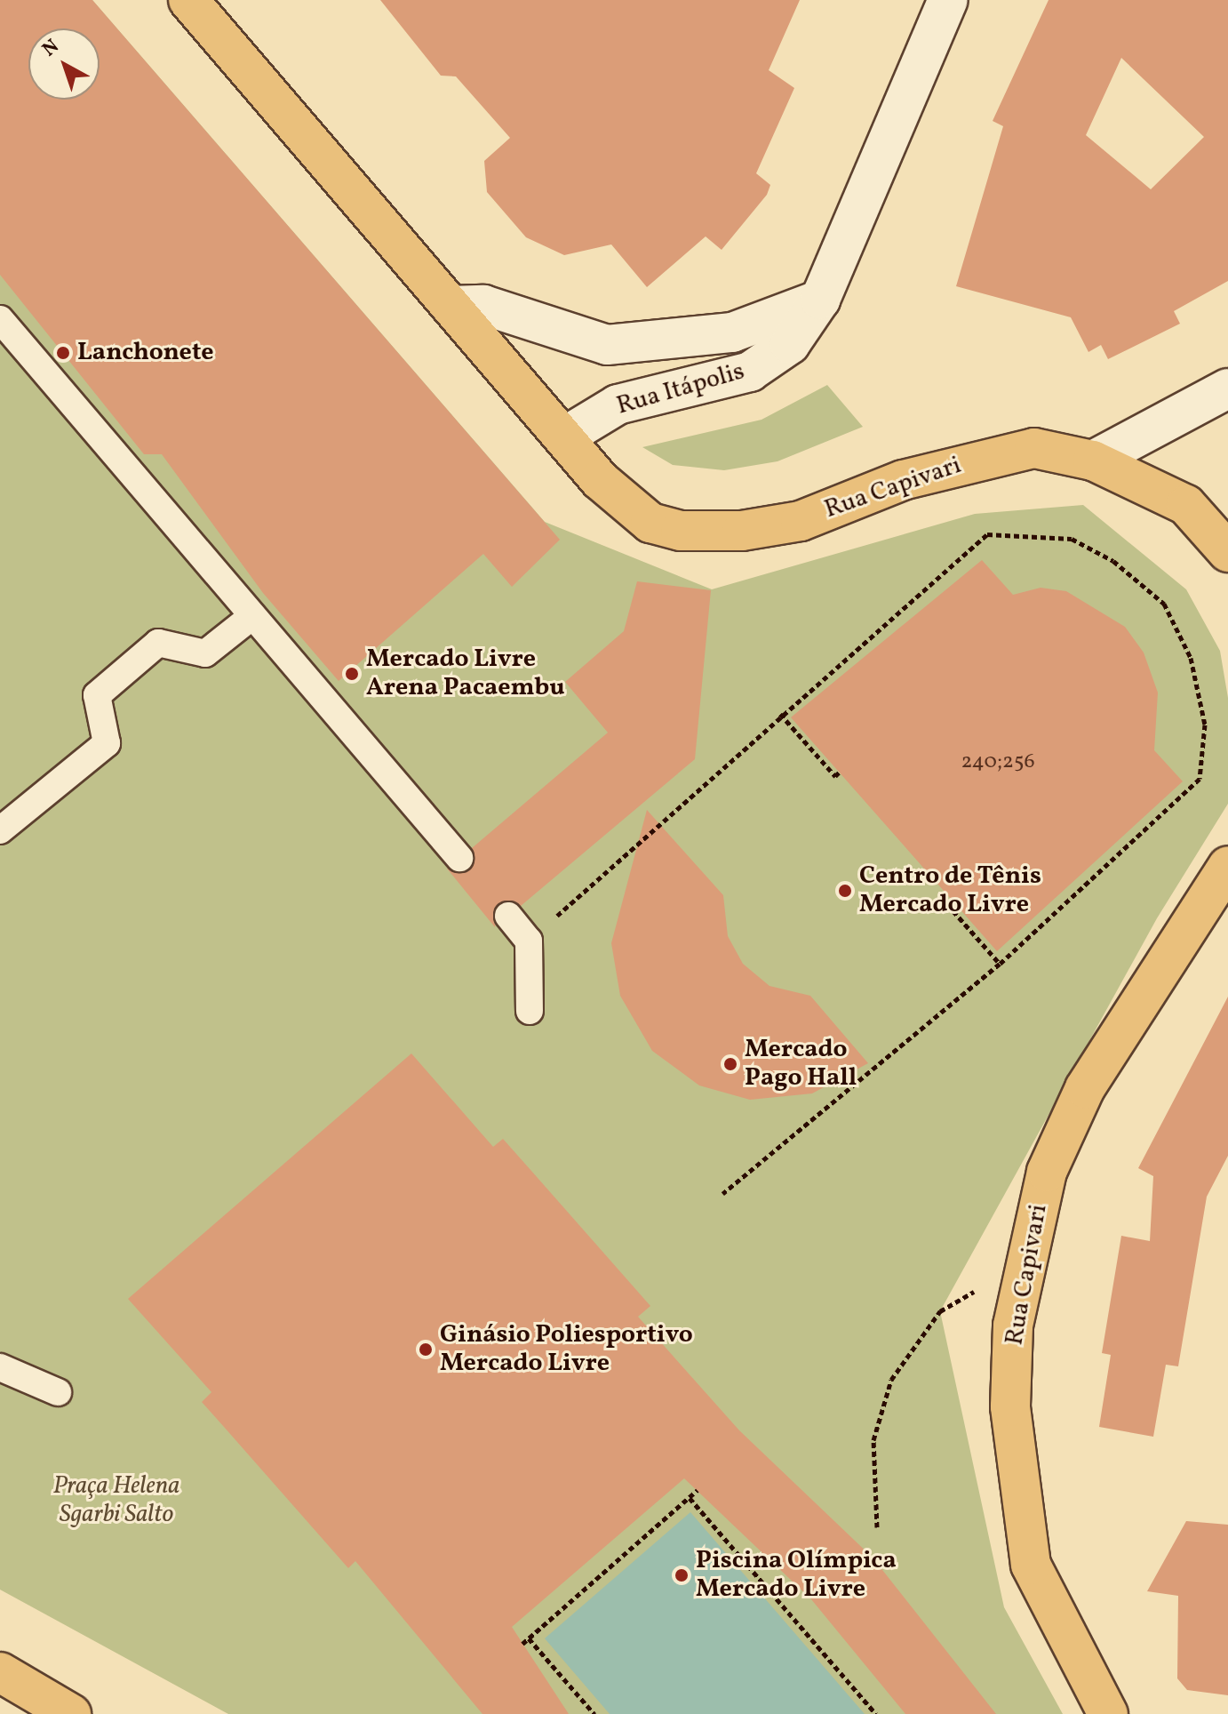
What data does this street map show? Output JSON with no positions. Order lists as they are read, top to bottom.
{
  "streets": {
    "main road": ["Rua Capivari"],
    "street": ["Rua Itápolis"]
  },
  "crossings": [
    ["Rua Itápolis", "Rua Capivari"]
  ],
  "parks": ["Praça Helena Sgarbi Salto"],
  "places": [
    "Lanchonete",
    "Mercado Livre Arena Pacaembu",
    "Centro de Tênis Mercado Livre",
    "Mercado Pago Hall",
    "Ginásio Poliesportivo Mercado Livre",
    "Piscina Olímpica Mercado Livre"
  ],
  "house_numbers": ["240;256"],
  "north": "top left"
}
